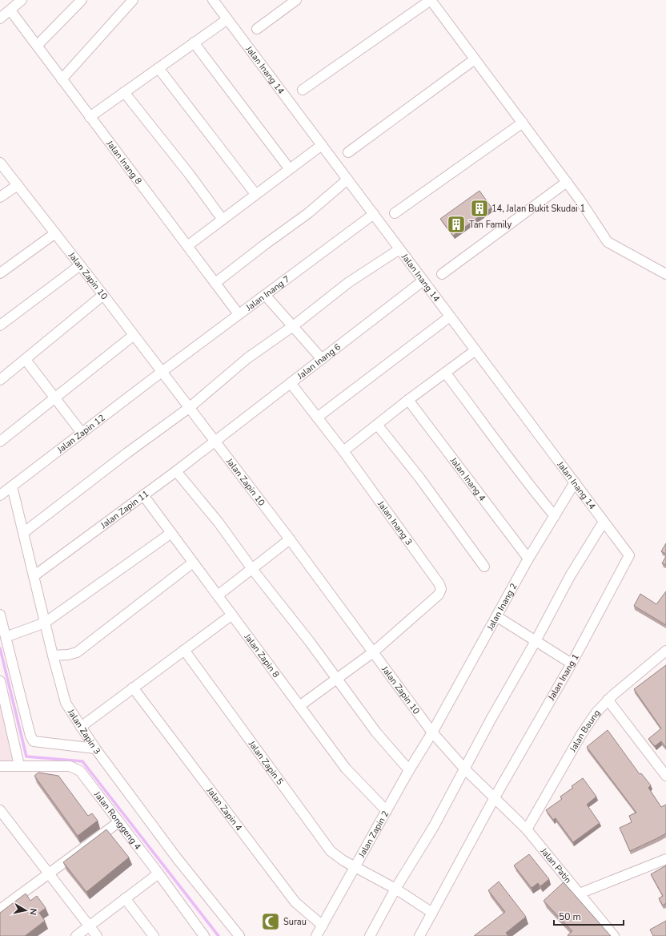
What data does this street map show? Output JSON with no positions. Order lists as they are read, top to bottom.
{
  "streets": {
    "street": [
      "Jalan Inang 14",
      "Jalan Inang 8",
      "Jalan Zapin 10",
      "Jalan Inang 7",
      "Jalan Inang 6",
      "Jalan Zapin 12",
      "Jalan Inang 4",
      "Jalan Zapin 11",
      "Jalan Inang 3",
      "Jalan Inang 2",
      "Jalan Zapin 8",
      "Jalan Inang 1",
      "Jalan Zapin 3",
      "Jalan Baung",
      "Jalan Zapin 5",
      "Jalan Zapin 4",
      "Jalan Ronggeng 4",
      "Jalan Zapin 2",
      "Jalan Patin"
    ]
  },
  "crossings": [
    ["Jalan Inang 14", "Jalan Inang 7"],
    ["Jalan Inang 14", "Jalan Inang 6"],
    ["Jalan Inang 14", "Jalan Inang 2"],
    ["Jalan Inang 14", "Jalan Inang 1"],
    ["Jalan Inang 8", "Jalan Inang 7"],
    ["Jalan Zapin 10", "Jalan Inang 7"],
    ["Jalan Zapin 10", "Jalan Inang 6"],
    ["Jalan Zapin 10", "Jalan Zapin 12"],
    ["Jalan Zapin 10", "Jalan Zapin 11"],
    ["Jalan Zapin 10", "Jalan Inang 3"],
    ["Jalan Zapin 10", "Jalan Inang 2"],
    ["Jalan Zapin 10", "Jalan Inang 1"],
    ["Jalan Zapin 10", "Jalan Zapin 2"],
    ["Jalan Zapin 10", "Jalan Patin"],
    ["Jalan Inang 7", "Jalan Zapin 12"],
    ["Jalan Inang 6", "Jalan Zapin 11"],
    ["Jalan Inang 6", "Jalan Inang 3"],
    ["Jalan Zapin 12", "Jalan Zapin 3"],
    ["Jalan Inang 4", "Jalan Inang 2"],
    ["Jalan Zapin 11", "Jalan Zapin 8"],
    ["Jalan Zapin 11", "Jalan Zapin 3"],
    ["Jalan Inang 2", "Jalan Zapin 2"],
    ["Jalan Zapin 8", "Jalan Zapin 2"],
    ["Jalan Inang 1", "Jalan Zapin 5"],
    ["Jalan Inang 1", "Jalan Patin"],
    ["Jalan Baung", "Jalan Patin"],
    ["Jalan Zapin 5", "Jalan Zapin 2"],
    ["Jalan Zapin 4", "Jalan Zapin 2"]
  ],
  "places": {
    "building": ["14, Jalan Bukit Skudai 1", "Tan Family"],
    "mosque": ["Surau"]
  },
  "scale_bar": "50 m",
  "north": "right"
}
